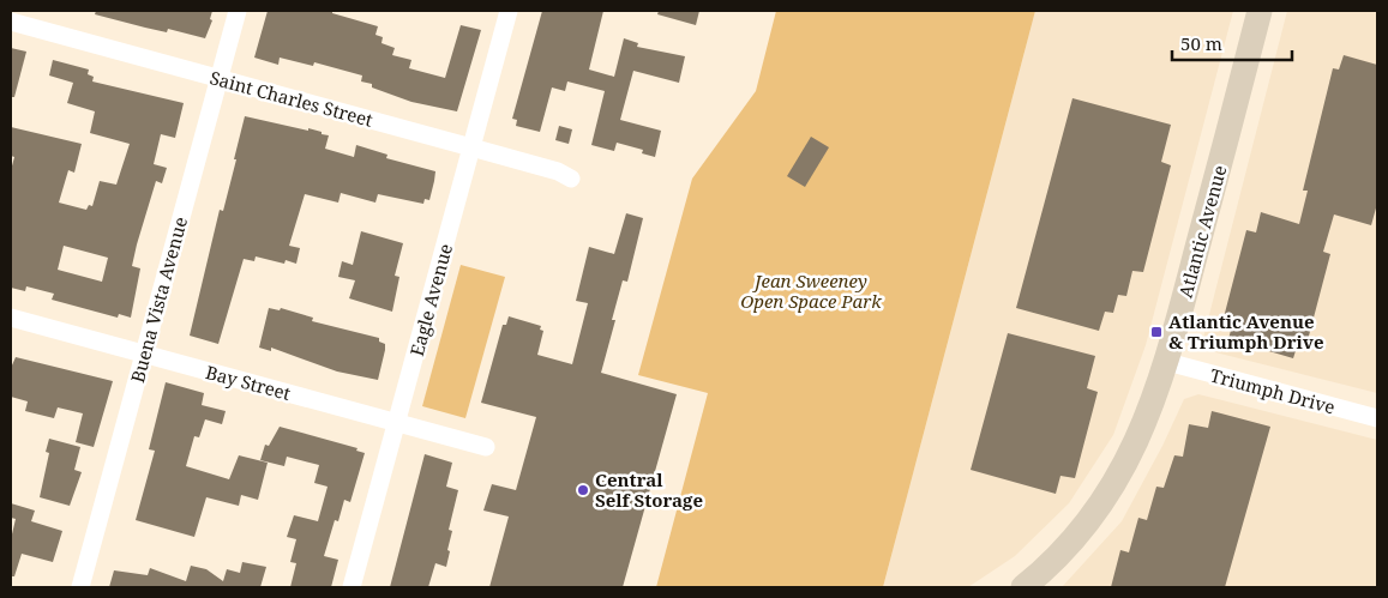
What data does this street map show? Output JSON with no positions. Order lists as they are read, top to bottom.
{
  "streets": {
    "street": [
      "Saint Charles Street",
      "Atlantic Avenue",
      "Buena Vista Avenue",
      "Eagle Avenue",
      "Bay Street",
      "Triumph Drive"
    ]
  },
  "crossings": [
    ["Saint Charles Street", "Buena Vista Avenue"],
    ["Saint Charles Street", "Eagle Avenue"],
    ["Atlantic Avenue", "Triumph Drive"],
    ["Buena Vista Avenue", "Bay Street"],
    ["Eagle Avenue", "Bay Street"]
  ],
  "parks": ["Jean Sweeney Open Space Park"],
  "places": {
    "transit": ["Atlantic Avenue & Triumph Drive"],
    "other": ["Central Self Storage"]
  },
  "scale_bar": "50 m"
}
